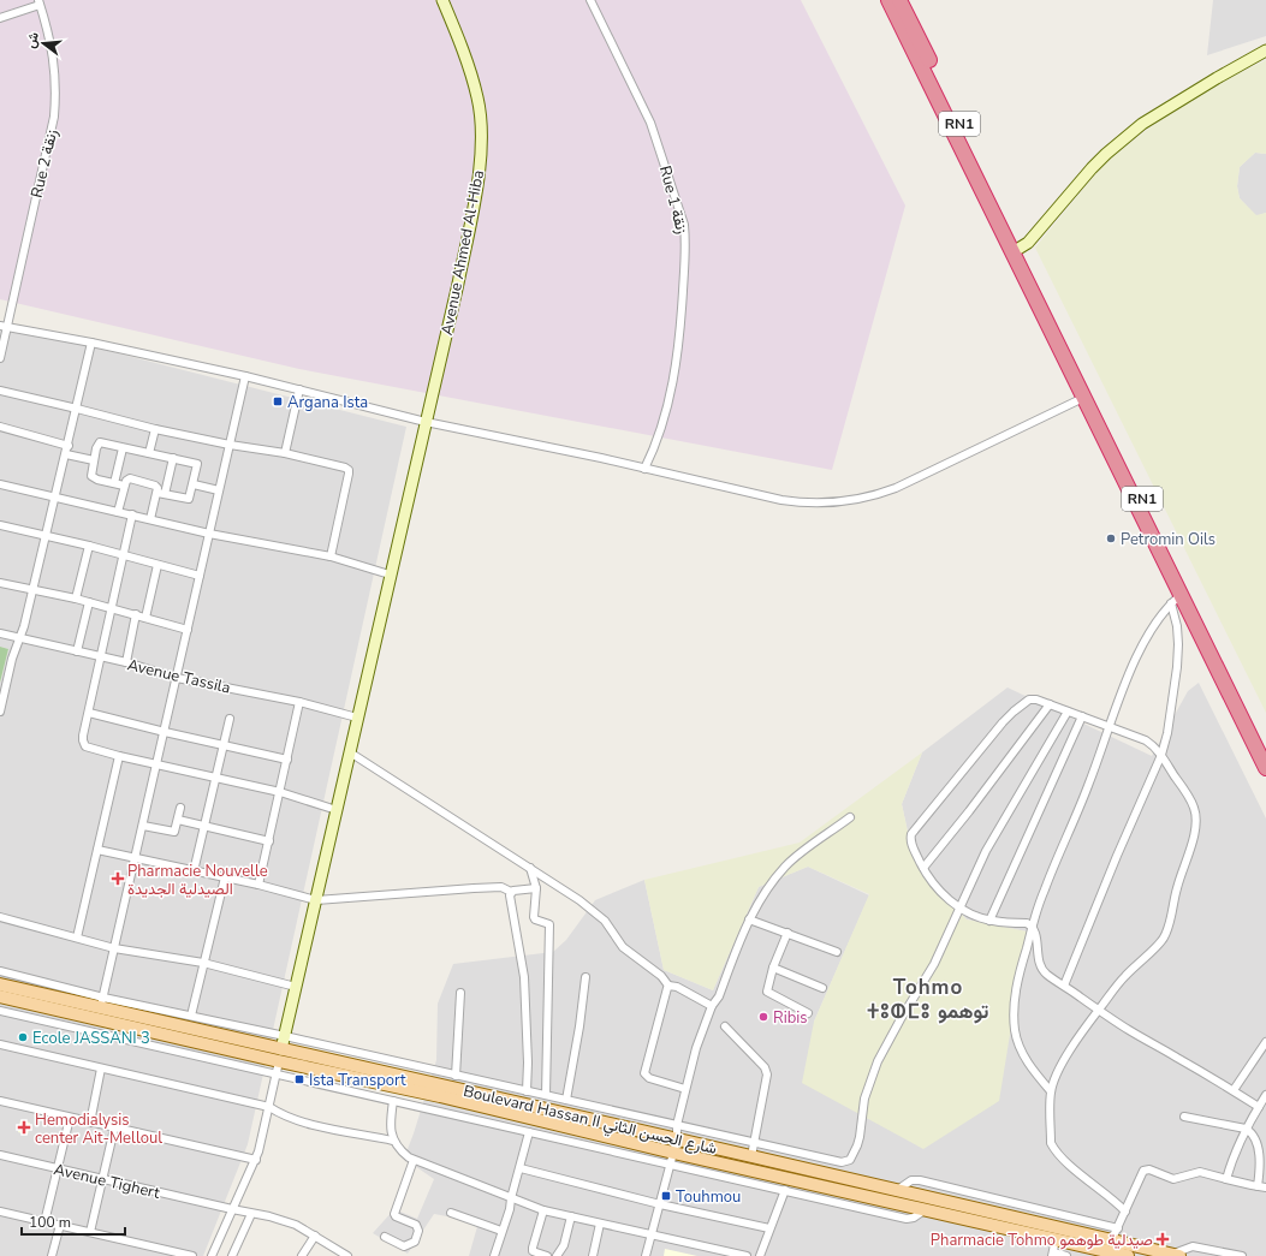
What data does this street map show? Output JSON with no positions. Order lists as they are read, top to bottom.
{
  "streets": {
    "highway": ["RN1"],
    "main road": ["Boulevard Hassan II شارع الحسن الثاني"],
    "street": [
      "Rue 2 زنقة",
      "Rue 1 زنقة",
      "Avenue Ahmed Al-Hiba",
      "Avenue Tassila",
      "Avenue Tighert"
    ]
  },
  "crossings": [
    ["Avenue Ahmed Al-Hiba", "Avenue Tassila"],
    ["Avenue Ahmed Al-Hiba", "Boulevard Hassan II شارع الحسن الثاني"]
  ],
  "districts": ["Tohmo ⵜⵓⵀⵎⵓ توهمو"],
  "places": {
    "transit": ["Argana Ista", "Ista Transport", "Touhmou"],
    "other": ["Petromin Oils", "Ribis", "Ecole JASSANI 3"],
    "health": ["Pharmacie Nouvelle الصيدلية الجديدة", "Hemodialysis center Ait-Melloul", "Pharmacie Tohmo صيدلية طوهمو"]
  },
  "scale_bar": "100 m",
  "north": "left"
}
